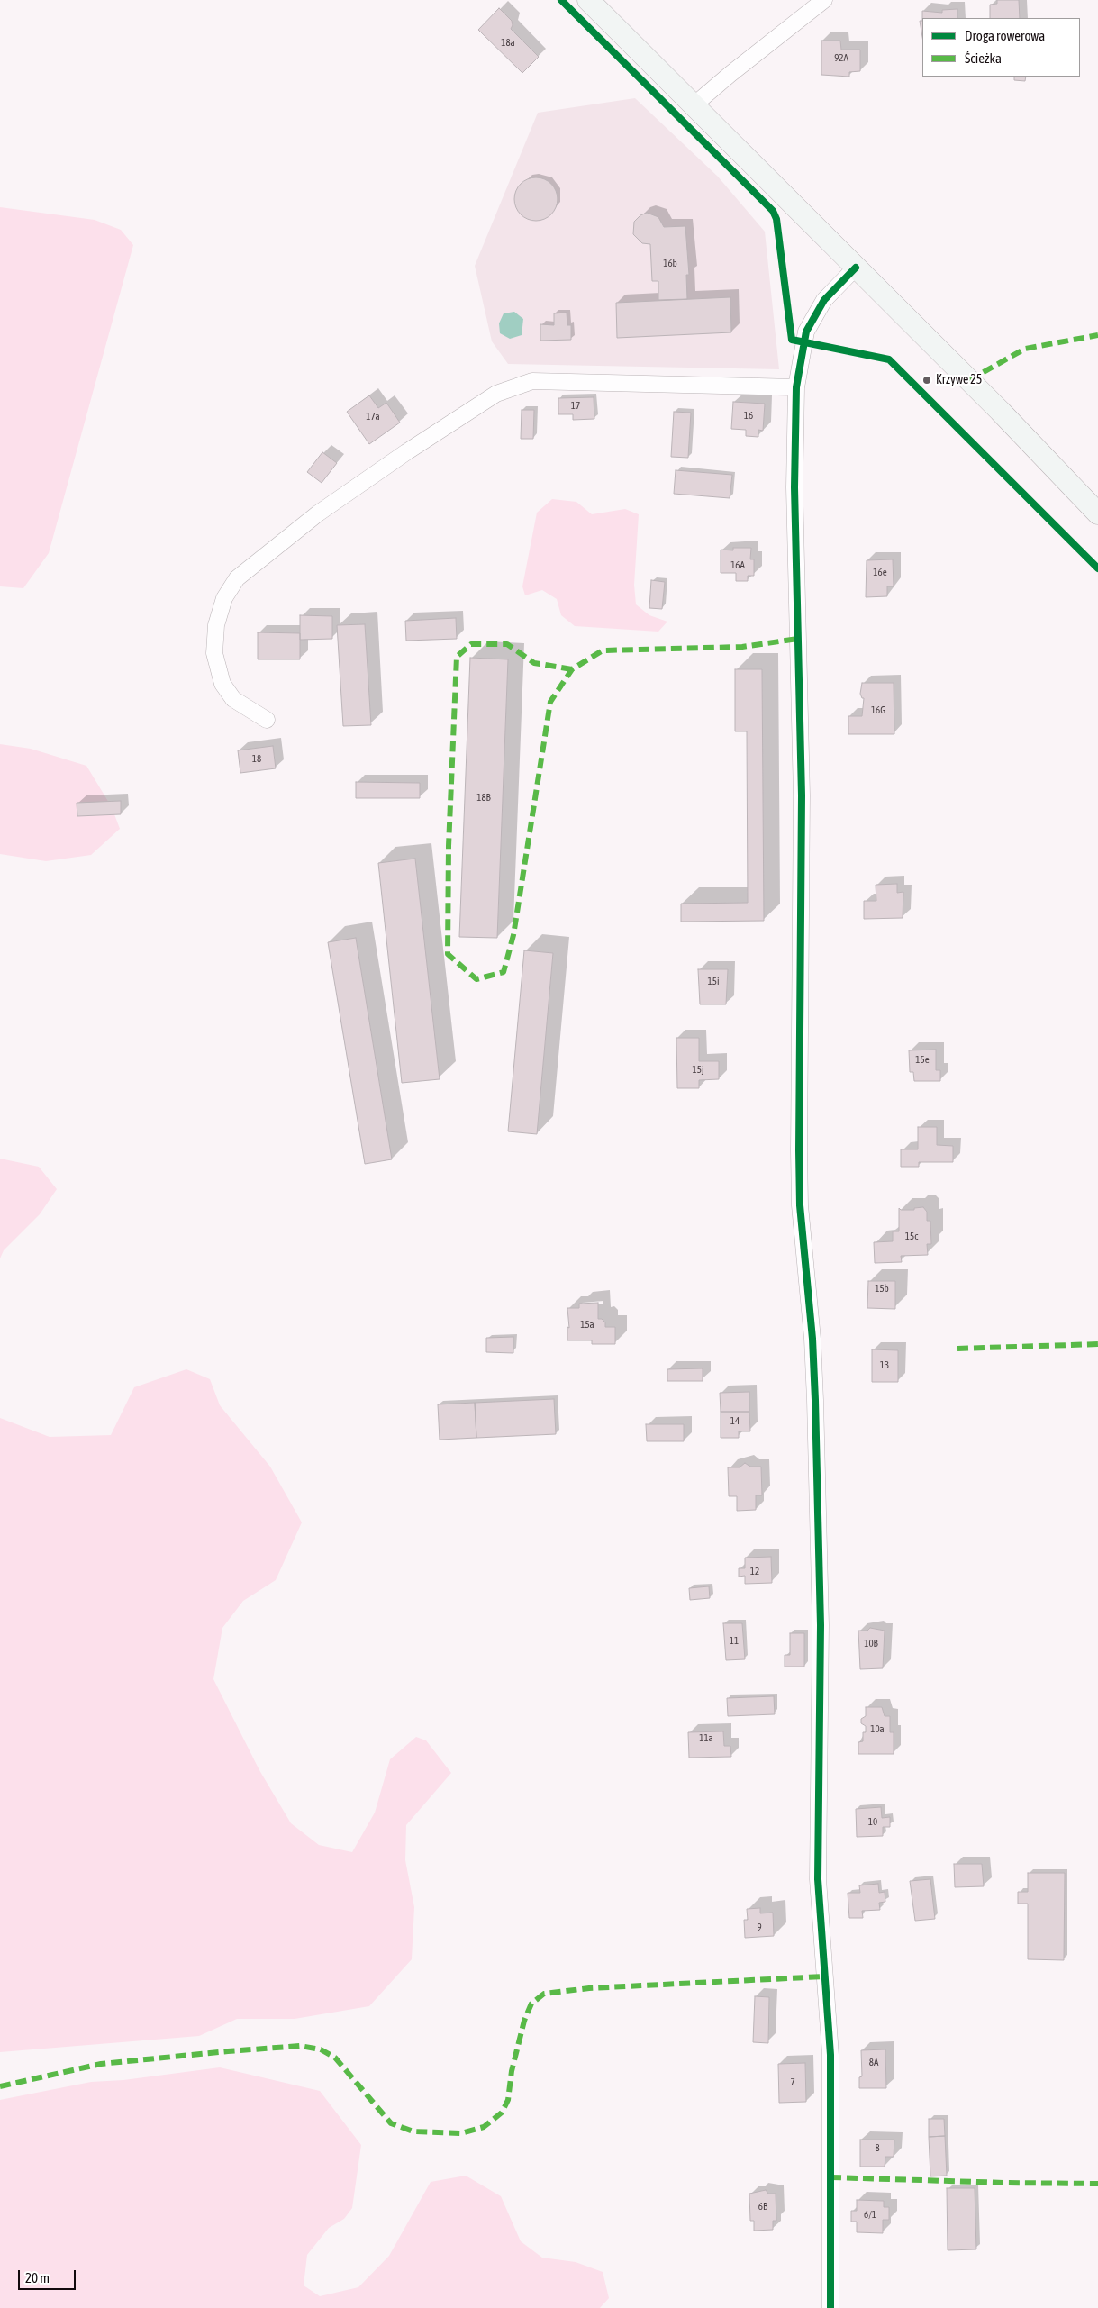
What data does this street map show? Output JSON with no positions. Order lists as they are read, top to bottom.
{
  "places": ["Krzywe 25"],
  "house_numbers": [
    "18a",
    "92A",
    "16b",
    "17",
    "16",
    "17a",
    "16A",
    "16e",
    "16G",
    "18",
    "18B",
    "15i",
    "15e",
    "15j",
    "15c",
    "15b",
    "15a",
    "13",
    "14",
    "12",
    "11",
    "10B",
    "10a",
    "11a",
    "10",
    "9",
    "8A",
    "7",
    "8",
    "6B",
    "6/1"
  ],
  "legend": ["Droga rowerowa", "Ścieżka"],
  "scale_bar": "20 m"
}
